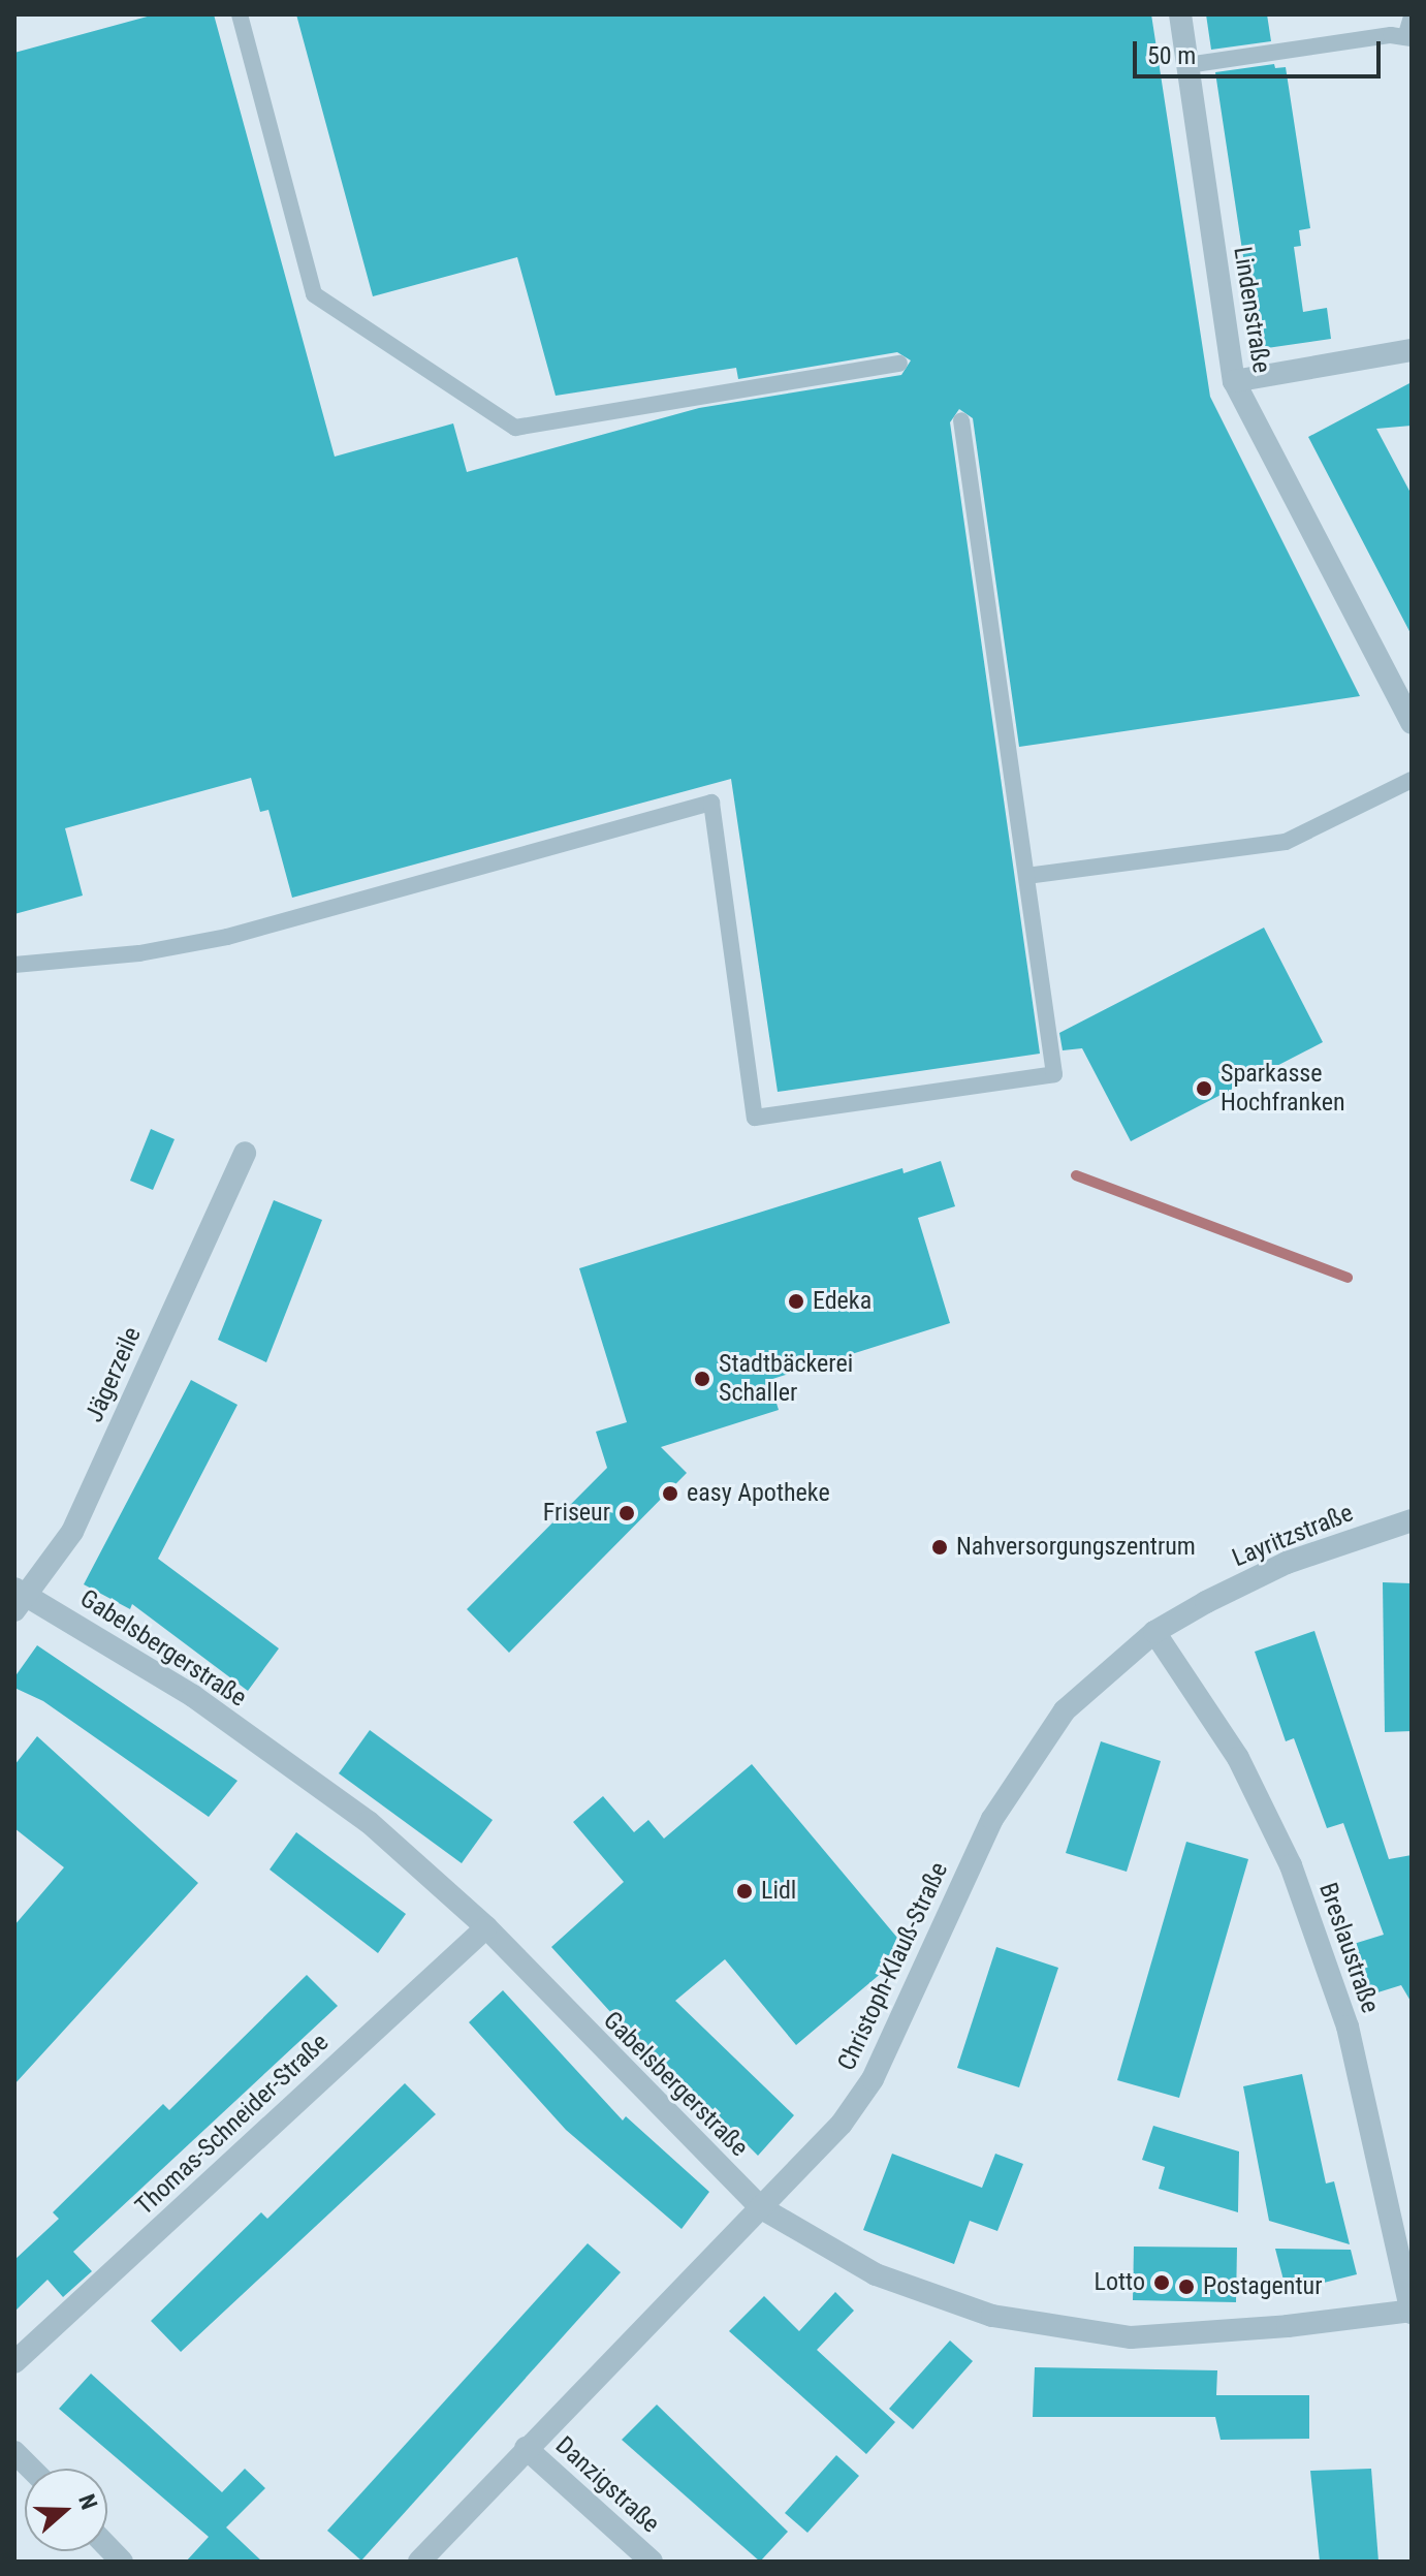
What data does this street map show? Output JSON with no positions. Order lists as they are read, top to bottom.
{
  "streets": {
    "street": [
      "Lindenstraße",
      "Jägerzeile",
      "Layritzstraße",
      "Gabelsbergerstraße",
      "Breslaustraße",
      "Christoph-Klauß-Straße",
      "Thomas-Schneider-Straße",
      "Danzigstraße"
    ]
  },
  "crossings": [
    ["Jägerzeile", "Gabelsbergerstraße"],
    ["Layritzstraße", "Breslaustraße"],
    ["Layritzstraße", "Christoph-Klauß-Straße"],
    ["Gabelsbergerstraße", "Breslaustraße"],
    ["Gabelsbergerstraße", "Christoph-Klauß-Straße"],
    ["Gabelsbergerstraße", "Thomas-Schneider-Straße"],
    ["Breslaustraße", "Christoph-Klauß-Straße"],
    ["Christoph-Klauß-Straße", "Danzigstraße"]
  ],
  "places": [
    "Sparkasse Hochfranken",
    "Edeka",
    "Stadtbäckerei Schaller",
    "easy Apotheke",
    "Friseur",
    "Nahversorgungszentrum",
    "Lidl",
    "Lotto",
    "Postagentur"
  ],
  "scale_bar": "50 m",
  "north": "right"
}
